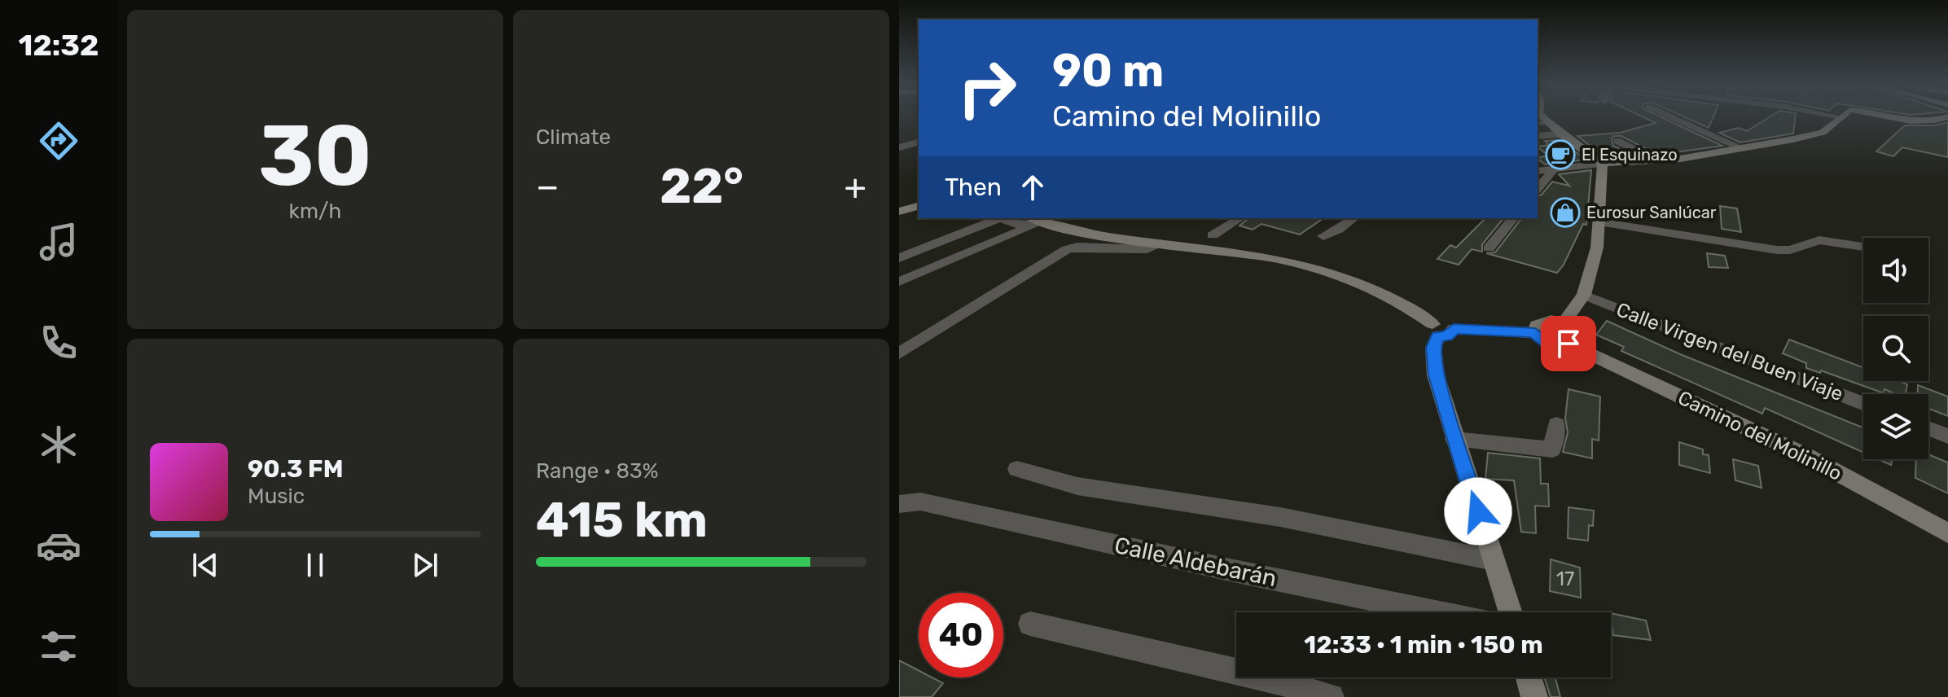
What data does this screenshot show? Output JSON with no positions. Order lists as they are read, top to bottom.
{
  "streets": {
    "street": ["Calle Virgen del Buen Viaje", "Camino del Molinillo", "Calle Aldebarán"]
  },
  "places": {
    "cafe": ["El Esquinazo"],
    "shop": ["Eurosur Sanlúcar"]
  },
  "house_numbers": ["17"],
  "page": {
    "tabs": "12:32",
    "tile": [
      ["30", "km/h"],
      "Climate",
      ["Range · 83%", "415 km"]
    ],
    "turn": ["90 m", "Camino del Molinillo"],
    "then": "Then",
    "heat": ["−", "22°", "+"],
    "song": ["90.3 FM", "Music"],
    "limit": "40",
    "trip": "12:33 · 1 min · 150 m"
  }
}
